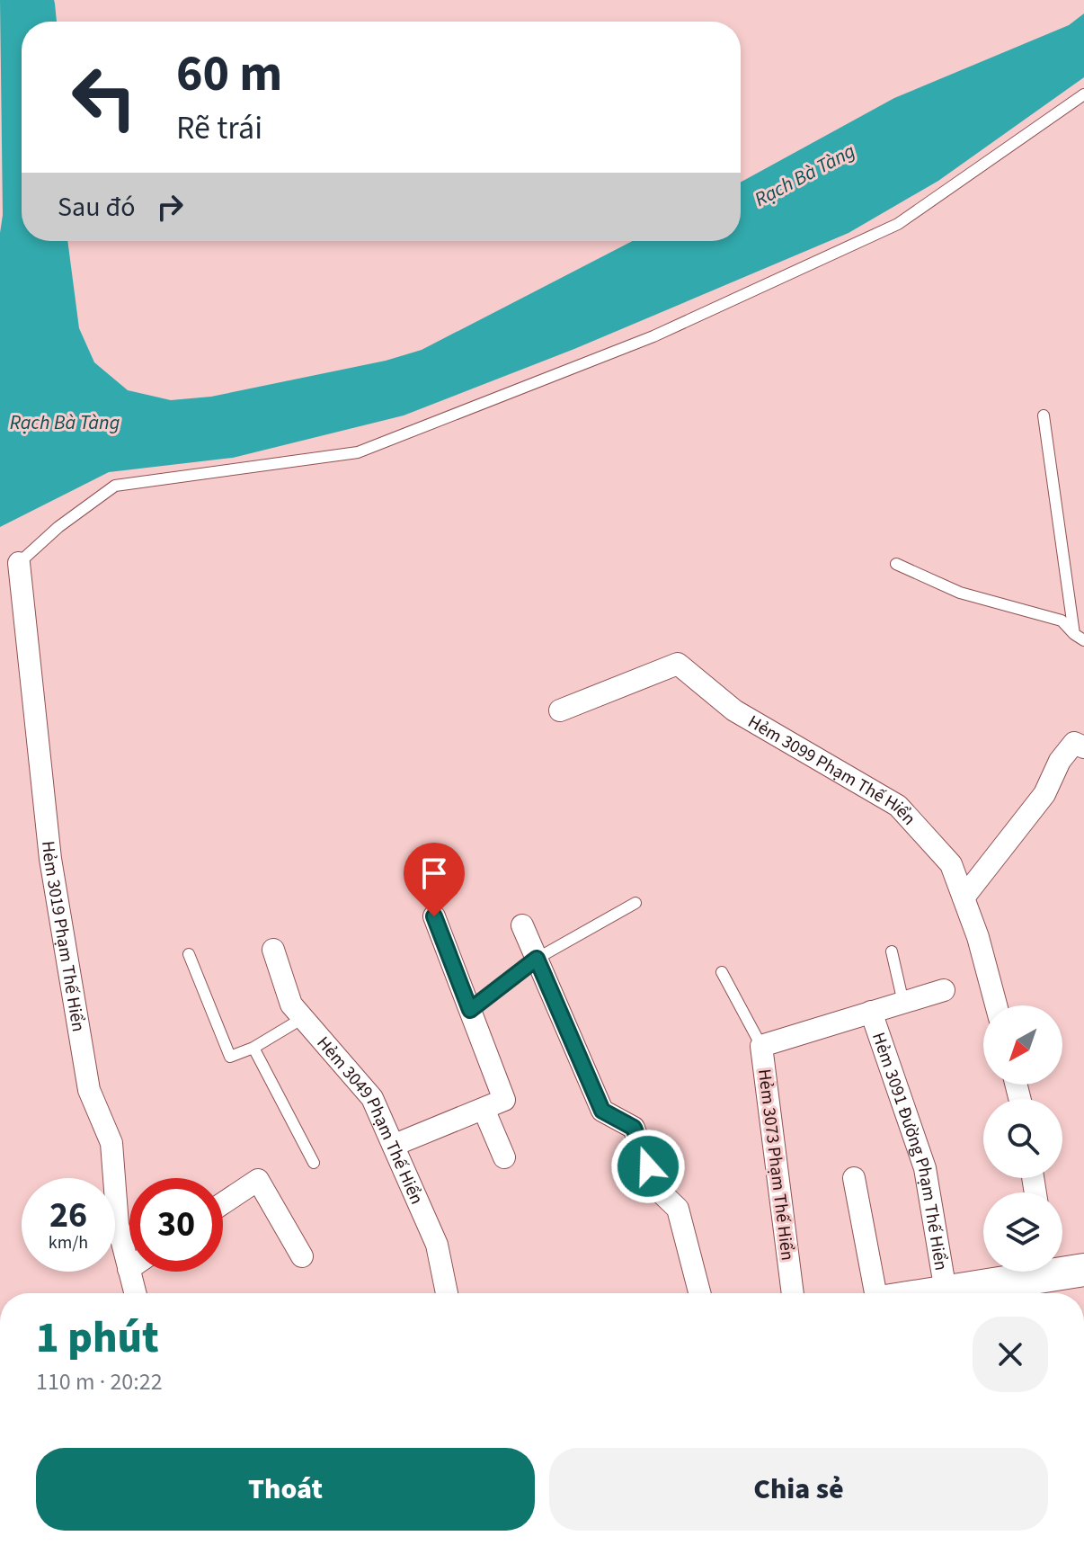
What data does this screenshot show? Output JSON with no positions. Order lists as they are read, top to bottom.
{
  "streets": {
    "street": [
      "Hẻm 3099 Phạm Thế Hiển",
      "Hẻm 3019 Phạm Thế Hiển",
      "Hẻm 3049 Phạm Thế Hiển",
      "Hẻm 3091 Đường Phạm Thế Hiển",
      "Hẻm 3073 Phạm Thế Hiển"
    ]
  },
  "crossings": [
    ["Hẻm 3091 Đường Phạm Thế Hiển", "Hẻm 3073 Phạm Thế Hiển"]
  ],
  "water": ["Rạch Bà Tàng"],
  "north": "bottom left",
  "page": {
    "turn": ["60 m", "Rẽ trái"],
    "then": "Sau đó",
    "speed": "26 km/h",
    "limit": "30",
    "heading": ["1 phút", "110 m · 20:22"],
    "buttons": ["Thoát", "Chia sẻ"]
  }
}
